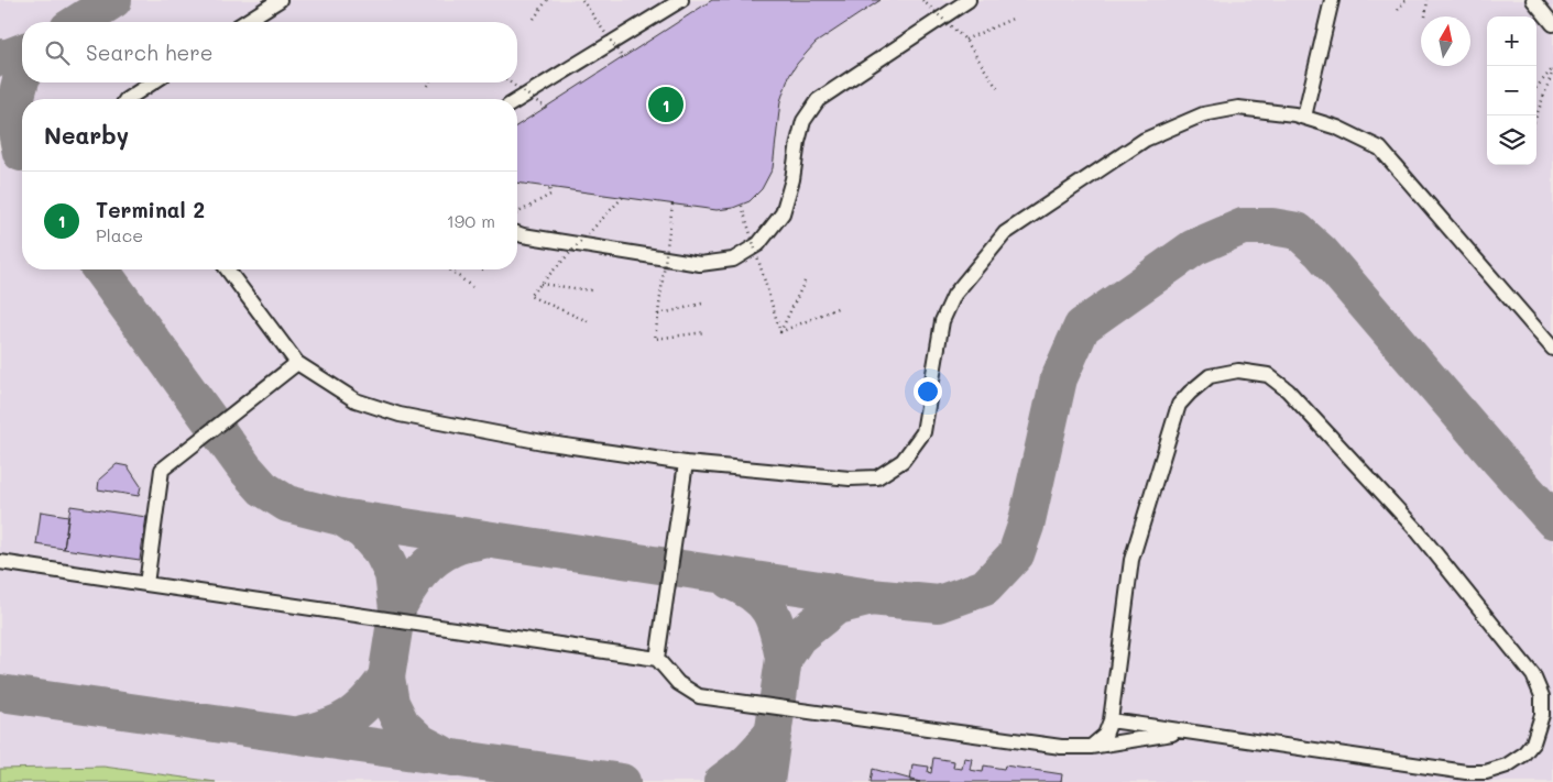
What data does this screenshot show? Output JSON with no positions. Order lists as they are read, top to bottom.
{
  "north": "top",
  "page": {
    "map_buttons": ["+", "−"],
    "search": "Search here",
    "pins": "1",
    "heading": "Nearby",
    "list": [
      {
        "mark": "1",
        "name": "Terminal 2",
        "note": "Place",
        "value": "190 m"
      }
    ]
  }
}
